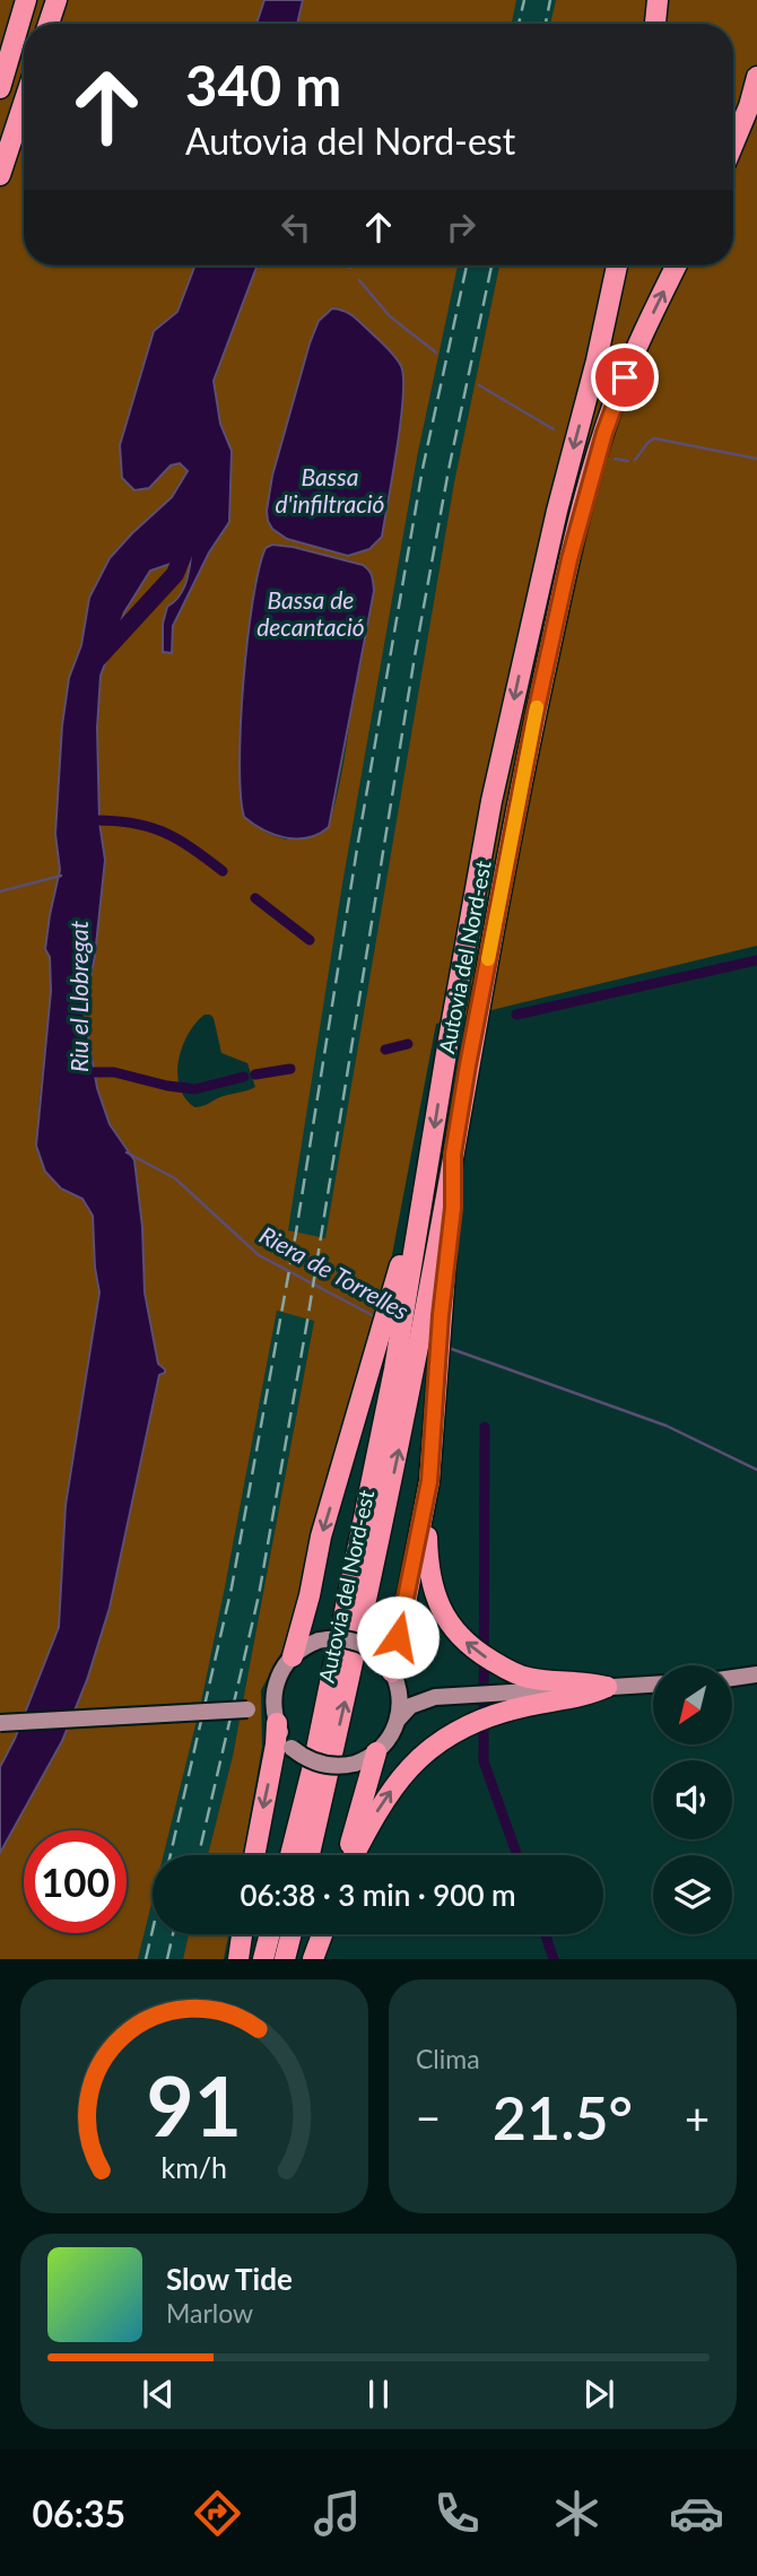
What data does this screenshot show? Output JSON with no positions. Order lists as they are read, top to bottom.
{
  "streets": {
    "highway": ["Autovia del Nord-est"]
  },
  "water": [
    "Bassa d'infiltració",
    "Bassa de decantació",
    "Riu el Llobregat",
    "Riera de Torrelles"
  ],
  "north": "bottom left",
  "page": {
    "turn": ["340 m", "Autovia del Nord-est"],
    "limit": "100",
    "trip": "06:38 · 3 min · 900 m",
    "tile": "Clima",
    "heat": ["−", "21.5°", "+"],
    "song": ["Slow Tide", "Marlow"],
    "tabs": "06:35",
    "gauge": ["91", "km/h"]
  }
}
